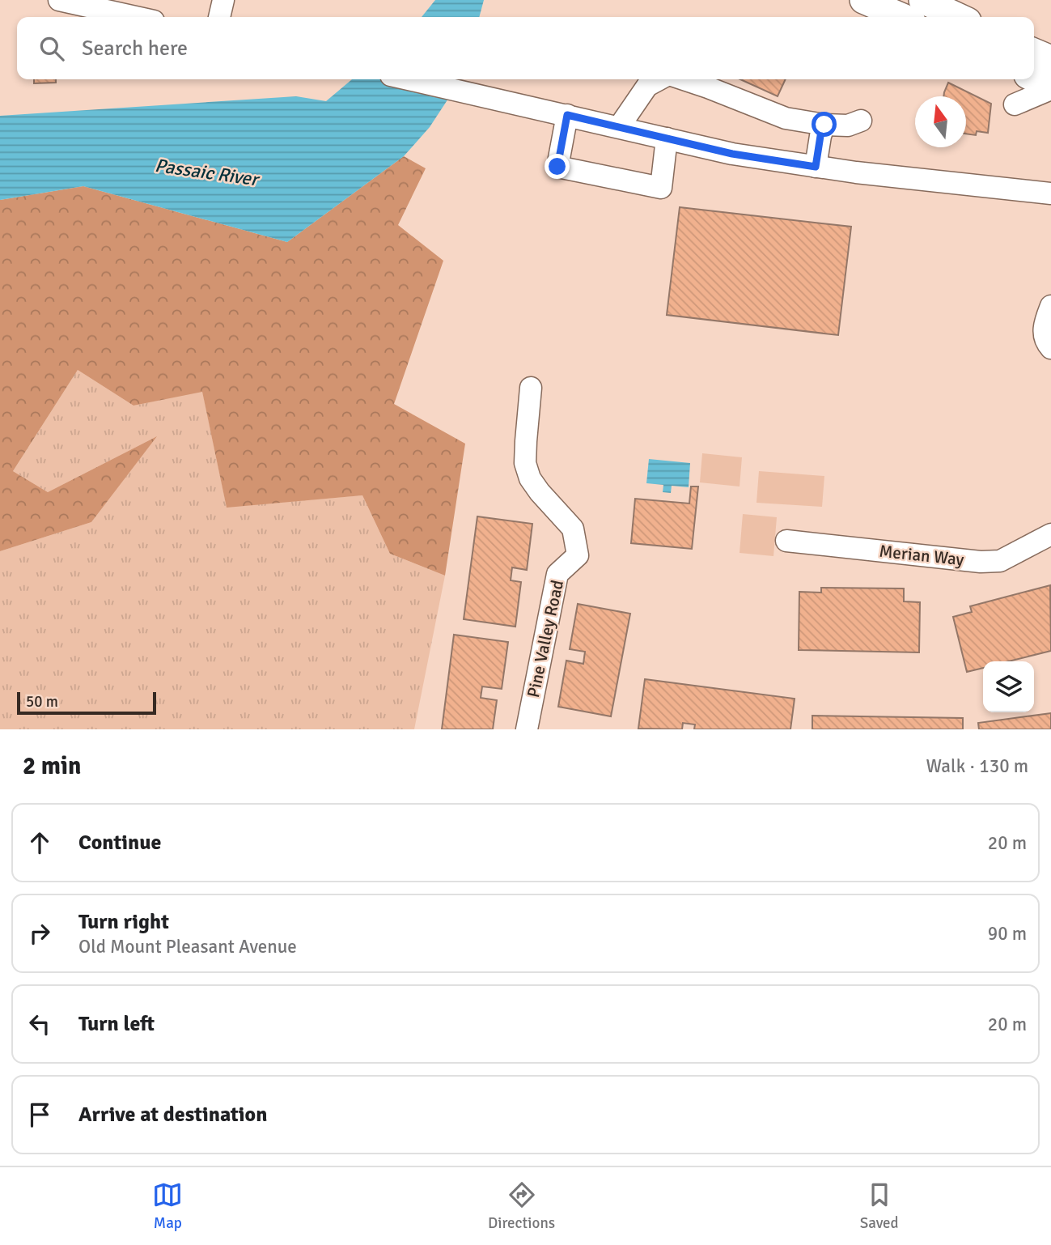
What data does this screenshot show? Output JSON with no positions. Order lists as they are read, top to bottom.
{
  "streets": {
    "street": ["Merian Way", "Pine Valley Road"]
  },
  "water": ["Passaic River"],
  "scale_bar": "50 m",
  "north": "top",
  "page": {
    "search": "Search here",
    "scale": "50 m",
    "heading": ["2 min", "Walk · 130 m"],
    "list": [
      ["Continue", "20 m"],
      ["Turn right", "Old Mount Pleasant Avenue", "90 m"],
      ["Turn left", "20 m"],
      "Arrive at destination"
    ],
    "nav": ["Map", "Directions", "Saved"]
  }
}
